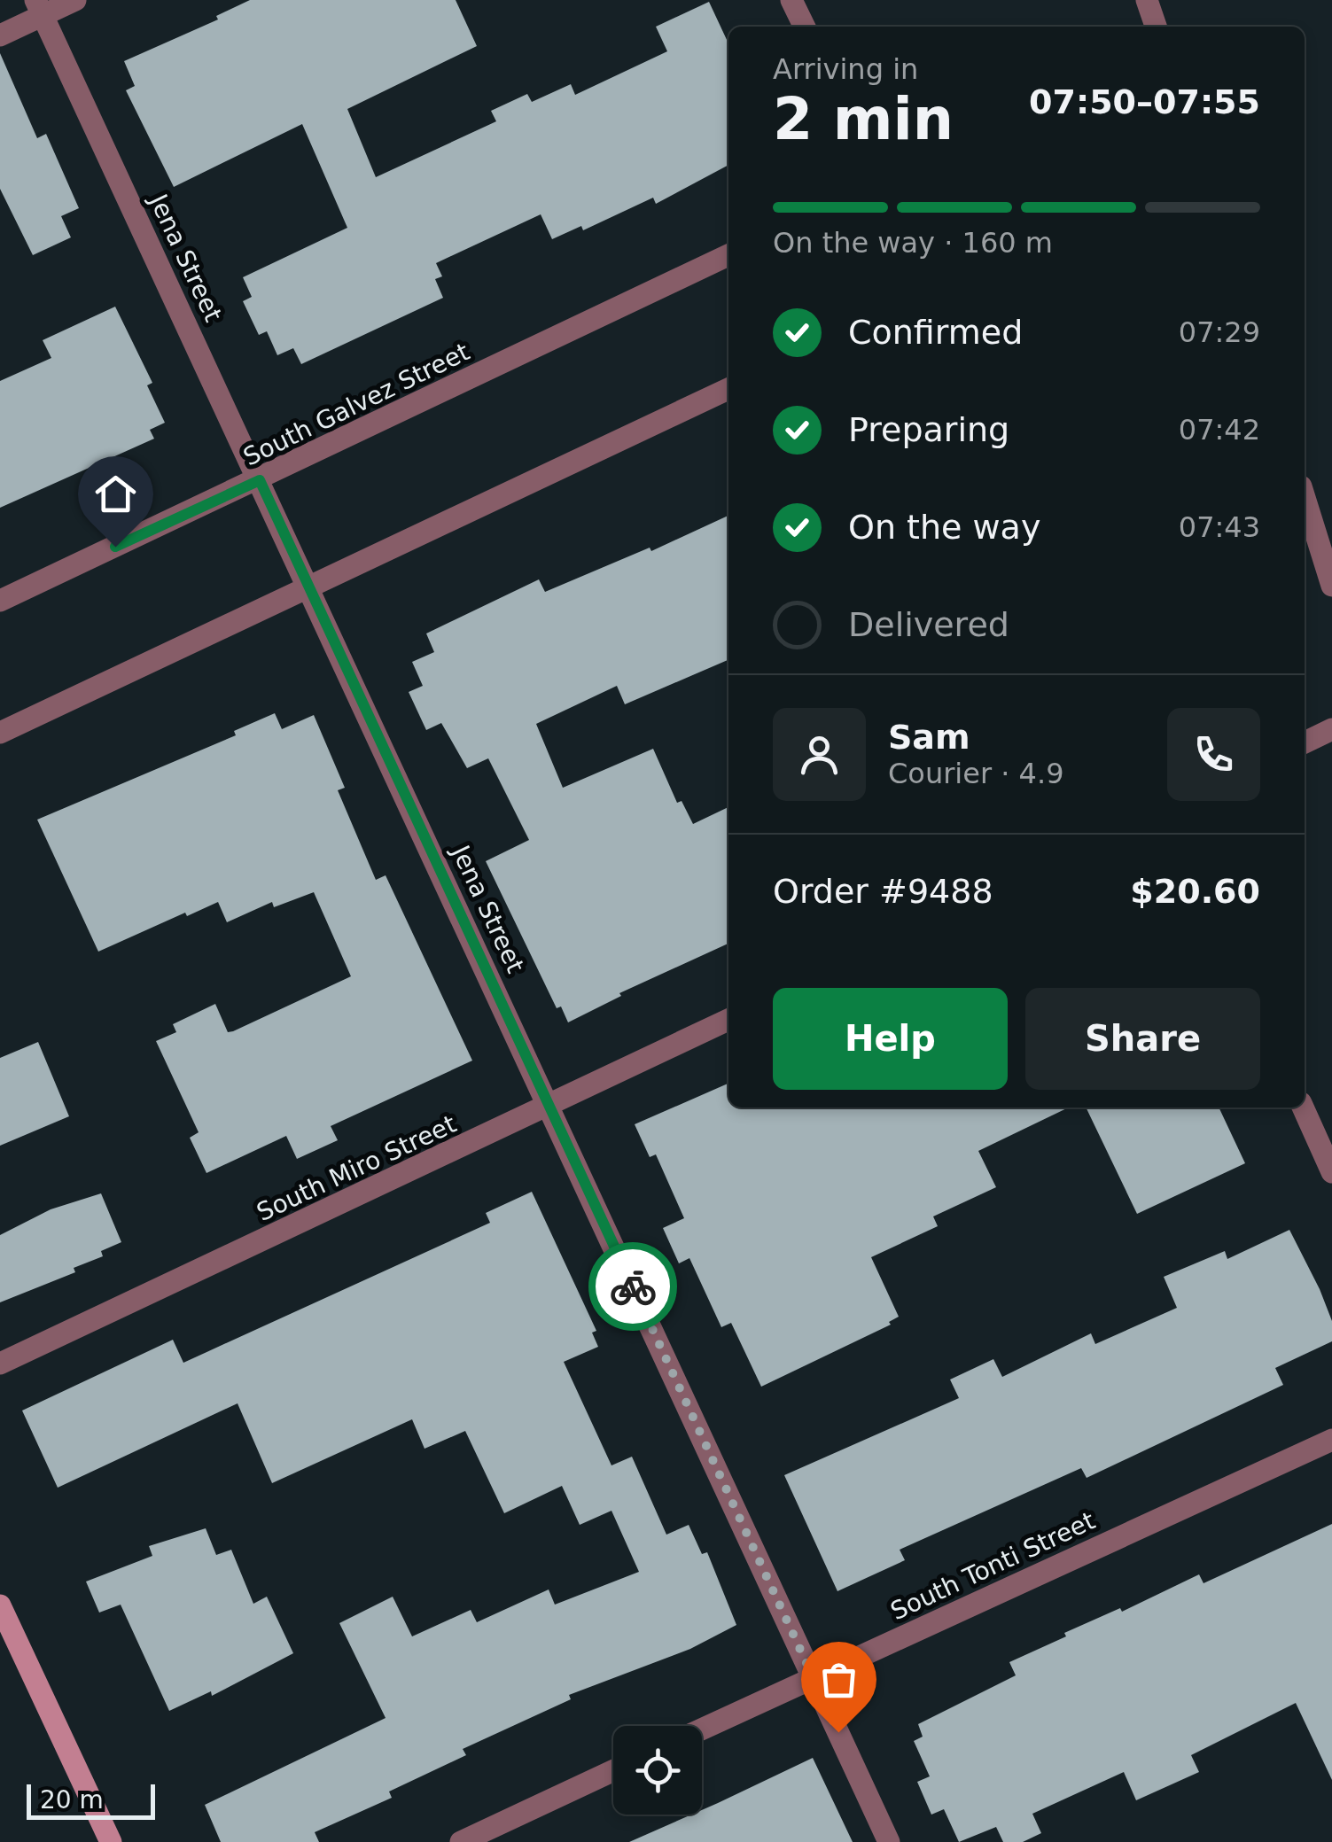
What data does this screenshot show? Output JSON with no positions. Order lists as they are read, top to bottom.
{
  "streets": {
    "street": [
      "Jena Street",
      "South Galvez Street",
      "South Miro Street",
      "South Tonti Street"
    ]
  },
  "crossings": [
    ["Jena Street", "South Galvez Street"],
    ["Jena Street", "South Miro Street"],
    ["Jena Street", "South Tonti Street"]
  ],
  "scale_bar": "20 m",
  "page": {
    "heading": ["2 min", "Arriving in", "07:50–07:55"],
    "panel": [
      "Sam",
      "Courier · 4.9",
      "Order #9488",
      "$20.60"
    ],
    "bar": "On the way · 160 m",
    "list": [
      ["Confirmed", "07:29"],
      ["Preparing", "07:42"],
      ["On the way", "07:43"],
      "Delivered"
    ],
    "buttons": ["Help", "Share"],
    "scale": "20 m"
  }
}
